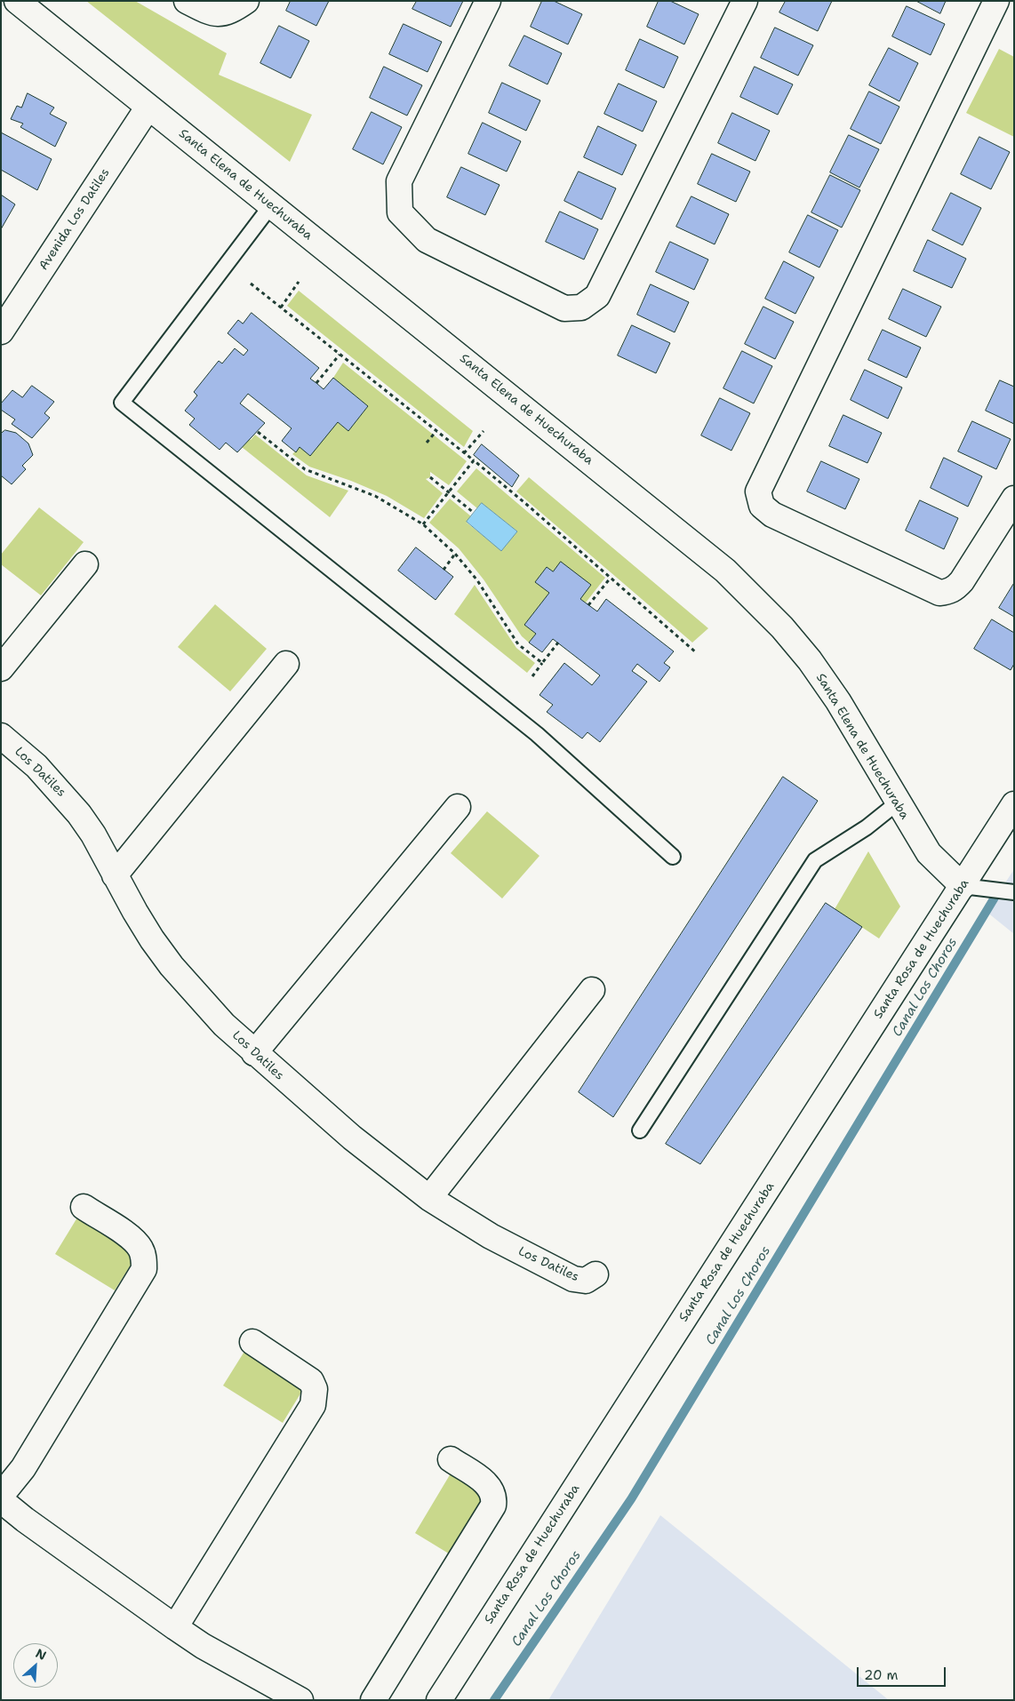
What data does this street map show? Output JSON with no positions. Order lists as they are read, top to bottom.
{
  "streets": {
    "street": [
      "Santa Elena de Huechuraba",
      "Avenida Los Datiles",
      "Los Datiles",
      "Santa Rosa de Huechuraba"
    ]
  },
  "crossings": [
    ["Santa Elena de Huechuraba", "Avenida Los Datiles"],
    ["Santa Elena de Huechuraba", "Santa Rosa de Huechuraba"]
  ],
  "water": ["Canal Los Choros"],
  "scale_bar": "20 m",
  "north": "top right"
}
